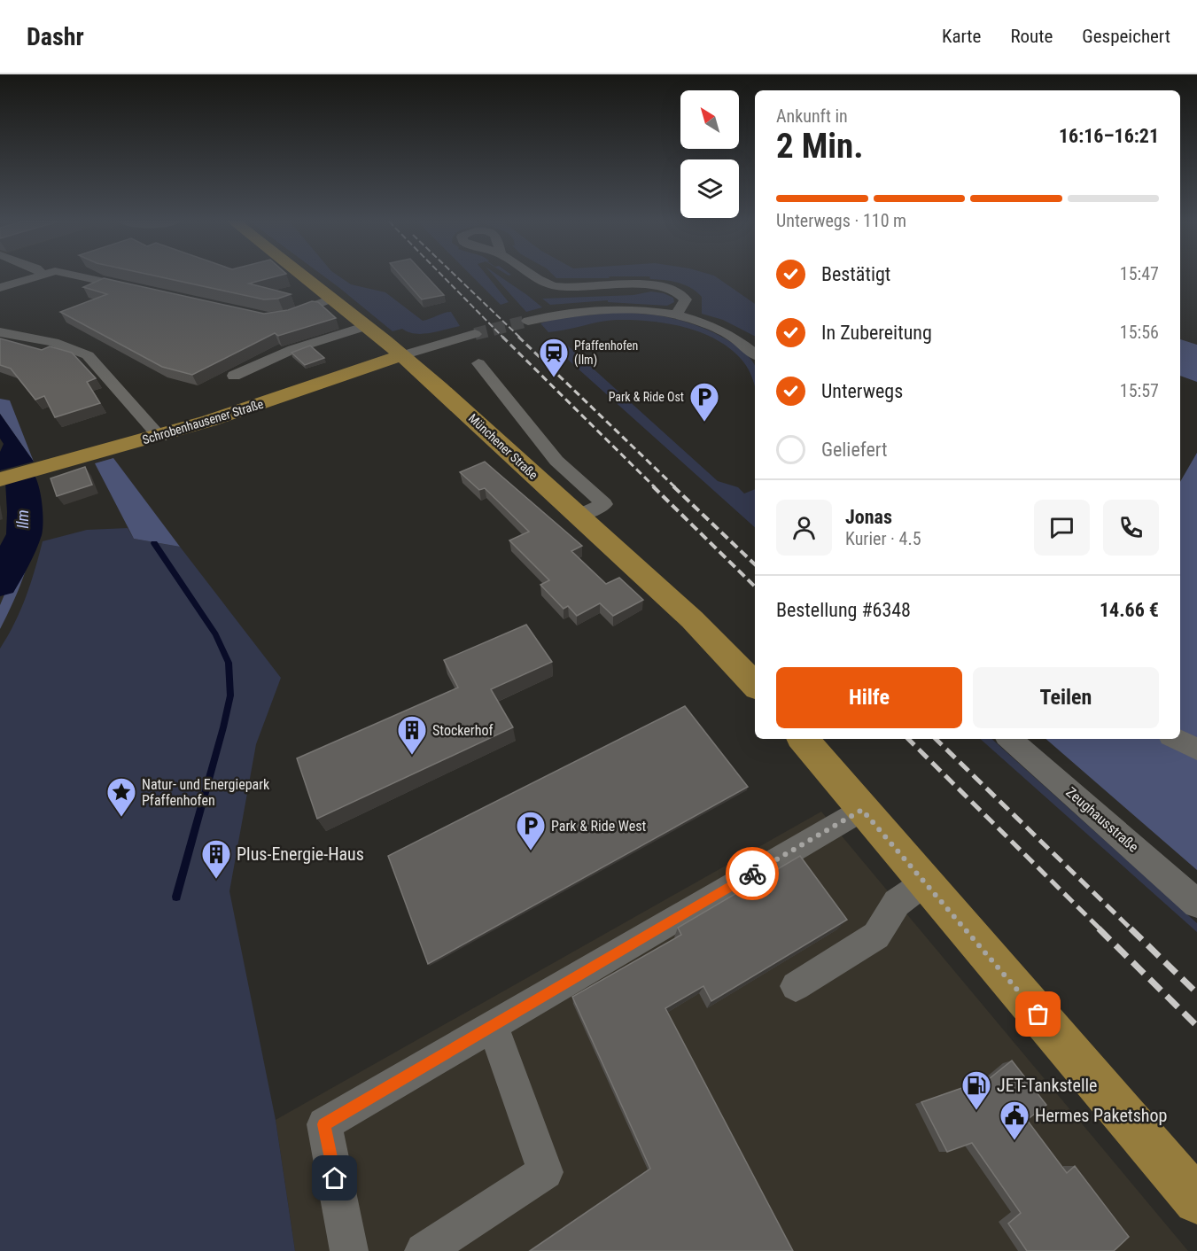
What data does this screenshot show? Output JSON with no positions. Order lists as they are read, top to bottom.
{
  "streets": {
    "main road": ["Schrobenhausener Straße", "Münchener Straße"],
    "street": ["Zeughausstraße"]
  },
  "crossings": [
    ["Schrobenhausener Straße", "Münchener Straße"]
  ],
  "water": ["Ilm"],
  "places": {
    "station": ["Pfaffenhofen (Ilm)"],
    "parking": ["Park & Ride Ost", "Park & Ride West"],
    "building": ["Stockerhof", "Plus-Energie-Haus"],
    "place": ["Natur- und Energiepark Pfaffenhofen"],
    "fuel station": ["JET-Tankstelle"],
    "public building": ["Hermes Paketshop"]
  },
  "north": "top left",
  "page": {
    "header": "Dashr",
    "nav": ["Karte", "Route", "Gespeichert"],
    "heading": ["2 Min.", "Ankunft in", "16:16–16:21"],
    "panel": [
      "Jonas",
      "Kurier · 4.5",
      "Bestellung #6348",
      "14.66 €"
    ],
    "bar": "Unterwegs · 110 m",
    "list": [
      ["Bestätigt", "15:47"],
      ["In Zubereitung", "15:56"],
      ["Unterwegs", "15:57"],
      "Geliefert"
    ],
    "buttons": ["Hilfe", "Teilen"]
  }
}
